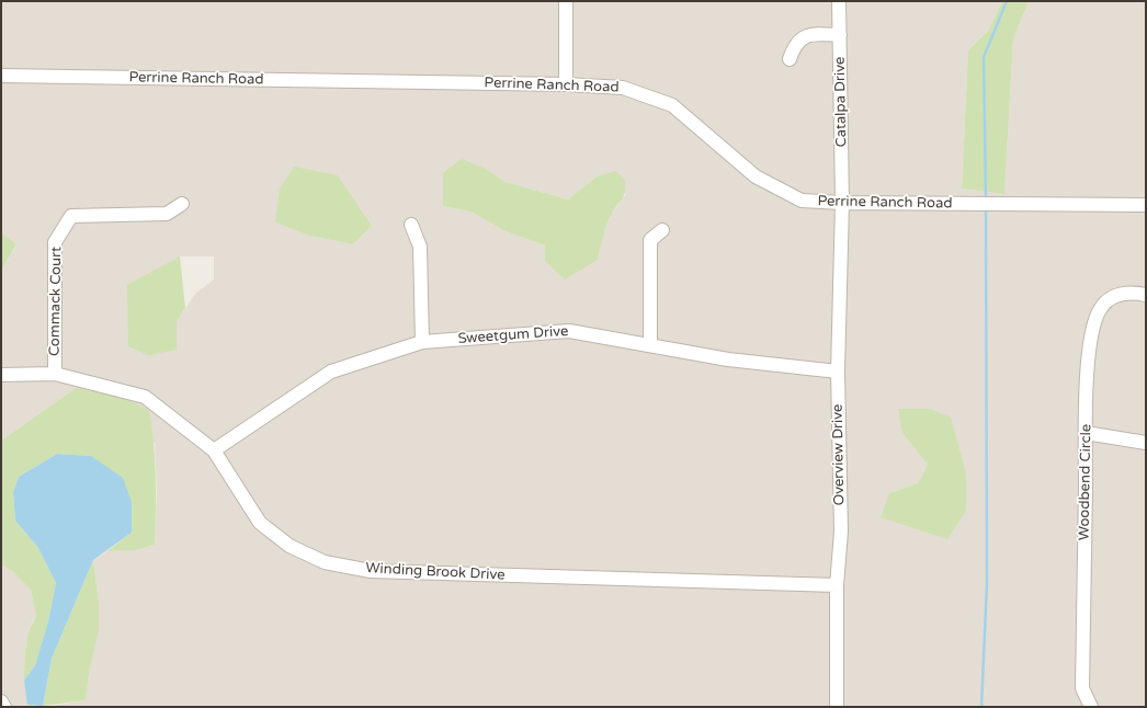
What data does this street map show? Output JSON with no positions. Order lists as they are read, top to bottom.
{
  "streets": {
    "street": [
      "Perrine Ranch Road",
      "Catalpa Drive",
      "Commack Court",
      "Sweetgum Drive",
      "Overview Drive",
      "Woodbend Circle",
      "Winding Brook Drive"
    ]
  },
  "crossings": [
    ["Perrine Ranch Road", "Catalpa Drive"],
    ["Perrine Ranch Road", "Overview Drive"],
    ["Catalpa Drive", "Overview Drive"],
    ["Commack Court", "Winding Brook Drive"],
    ["Sweetgum Drive", "Overview Drive"],
    ["Sweetgum Drive", "Winding Brook Drive"],
    ["Overview Drive", "Winding Brook Drive"]
  ]
}
